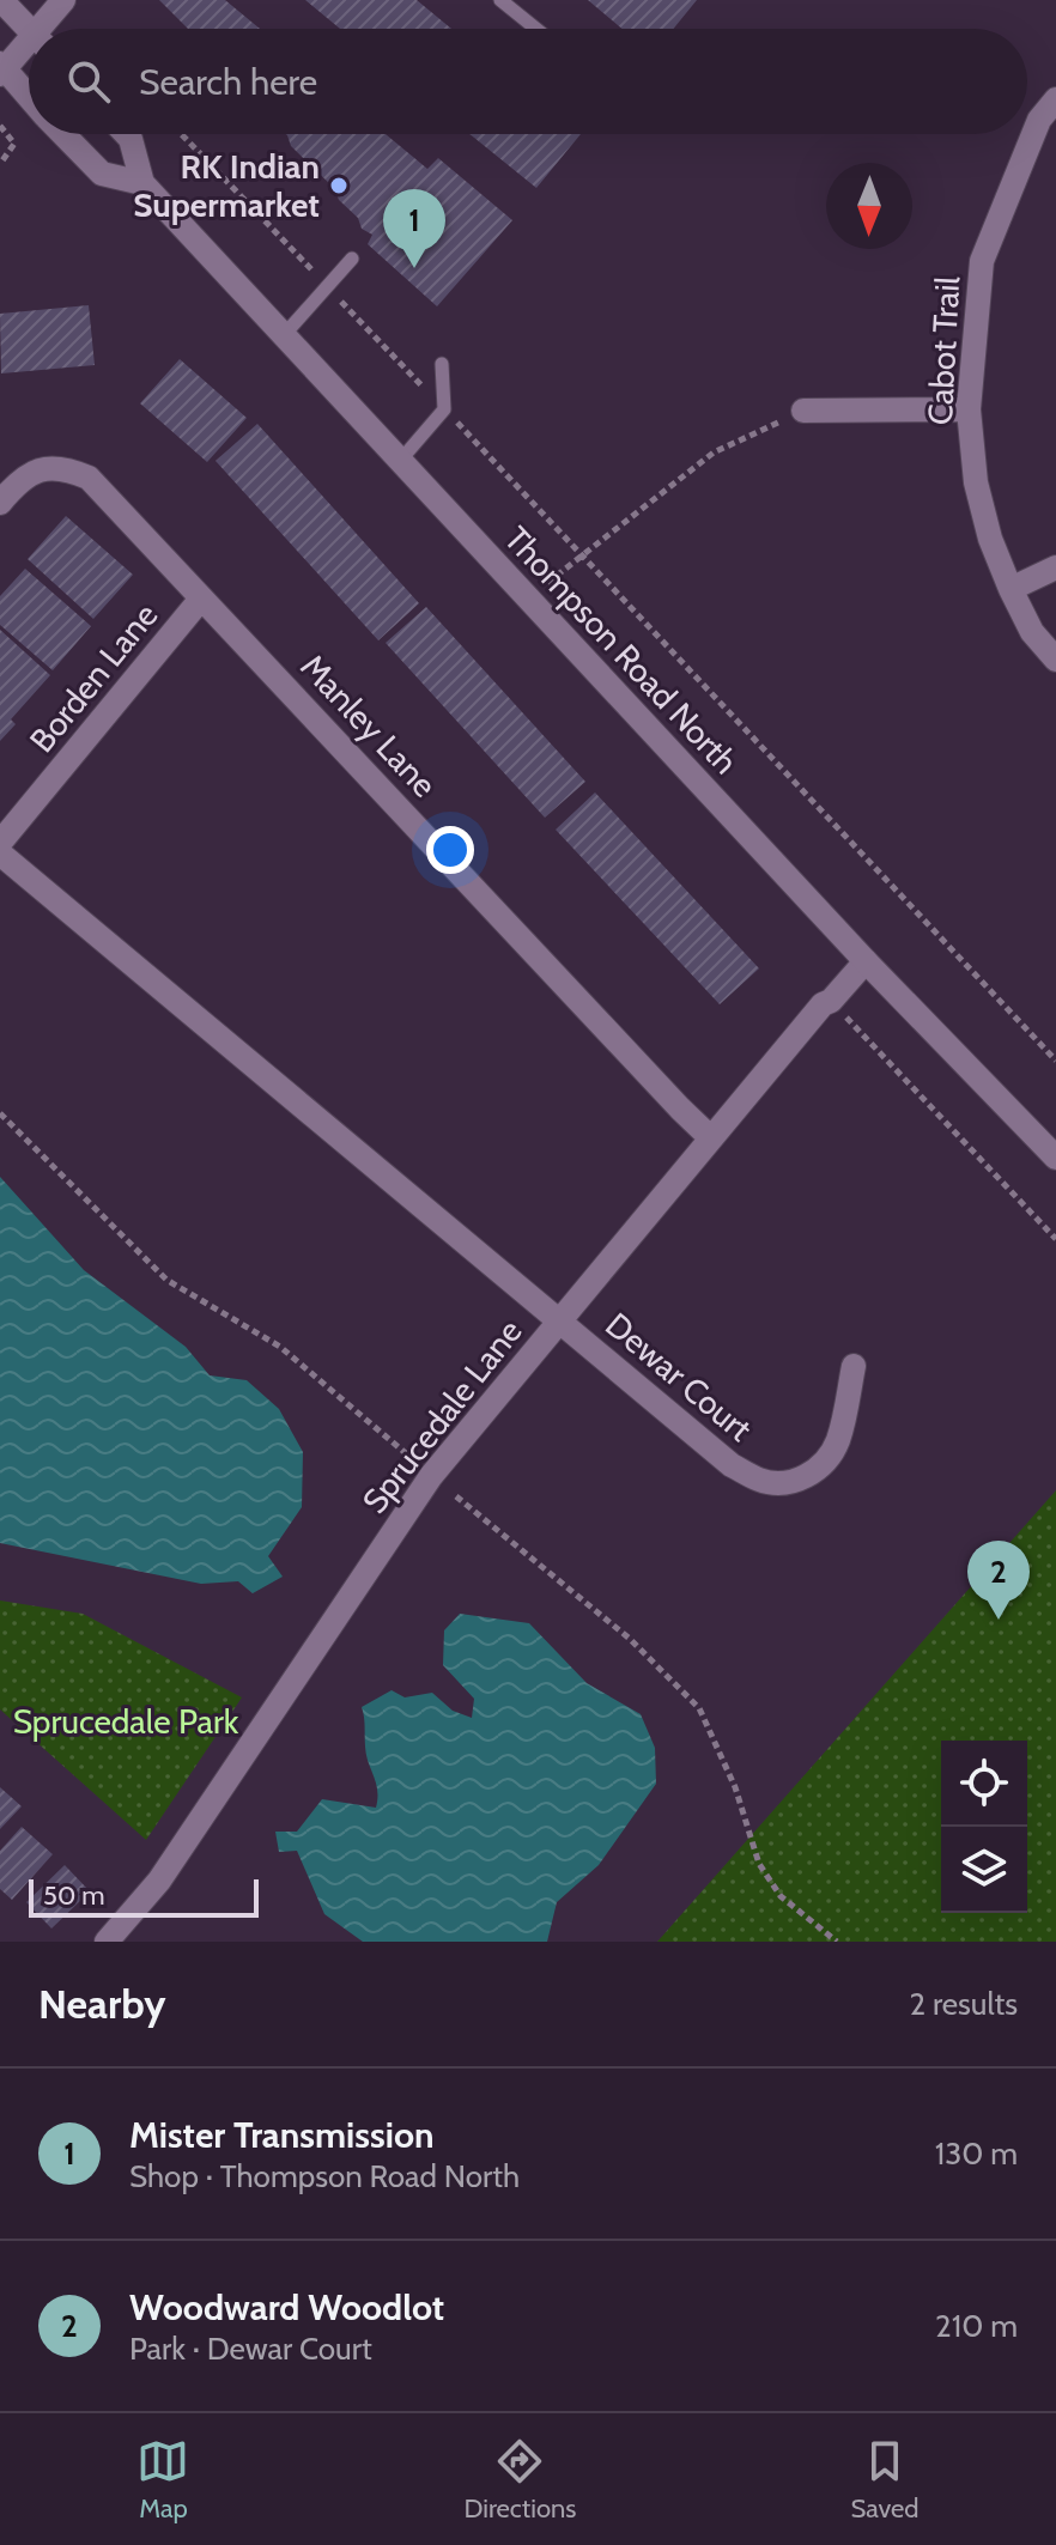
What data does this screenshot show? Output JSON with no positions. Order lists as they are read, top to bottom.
{
  "streets": {
    "street": [
      "Cabot Trail",
      "Thompson Road North",
      "Borden Lane",
      "Manley Lane",
      "Dewar Court",
      "Sprucedale Lane"
    ]
  },
  "crossings": [
    ["Thompson Road North", "Sprucedale Lane"],
    ["Borden Lane", "Manley Lane"],
    ["Manley Lane", "Sprucedale Lane"],
    ["Dewar Court", "Sprucedale Lane"]
  ],
  "parks": ["Sprucedale Park"],
  "places": ["RK Indian Supermarket"],
  "scale_bar": "50 m",
  "north": "bottom",
  "page": {
    "search": "Search here",
    "pins": ["1", "2"],
    "scale": "50 m",
    "heading": ["Nearby", "2 results"],
    "list": [
      {
        "mark": "1",
        "name": "Mister Transmission",
        "note": "Shop · Thompson Road North",
        "value": "130 m"
      },
      {
        "mark": "2",
        "name": "Woodward Woodlot",
        "note": "Park · Dewar Court",
        "value": "210 m"
      }
    ],
    "nav": ["Map", "Directions", "Saved"]
  }
}
